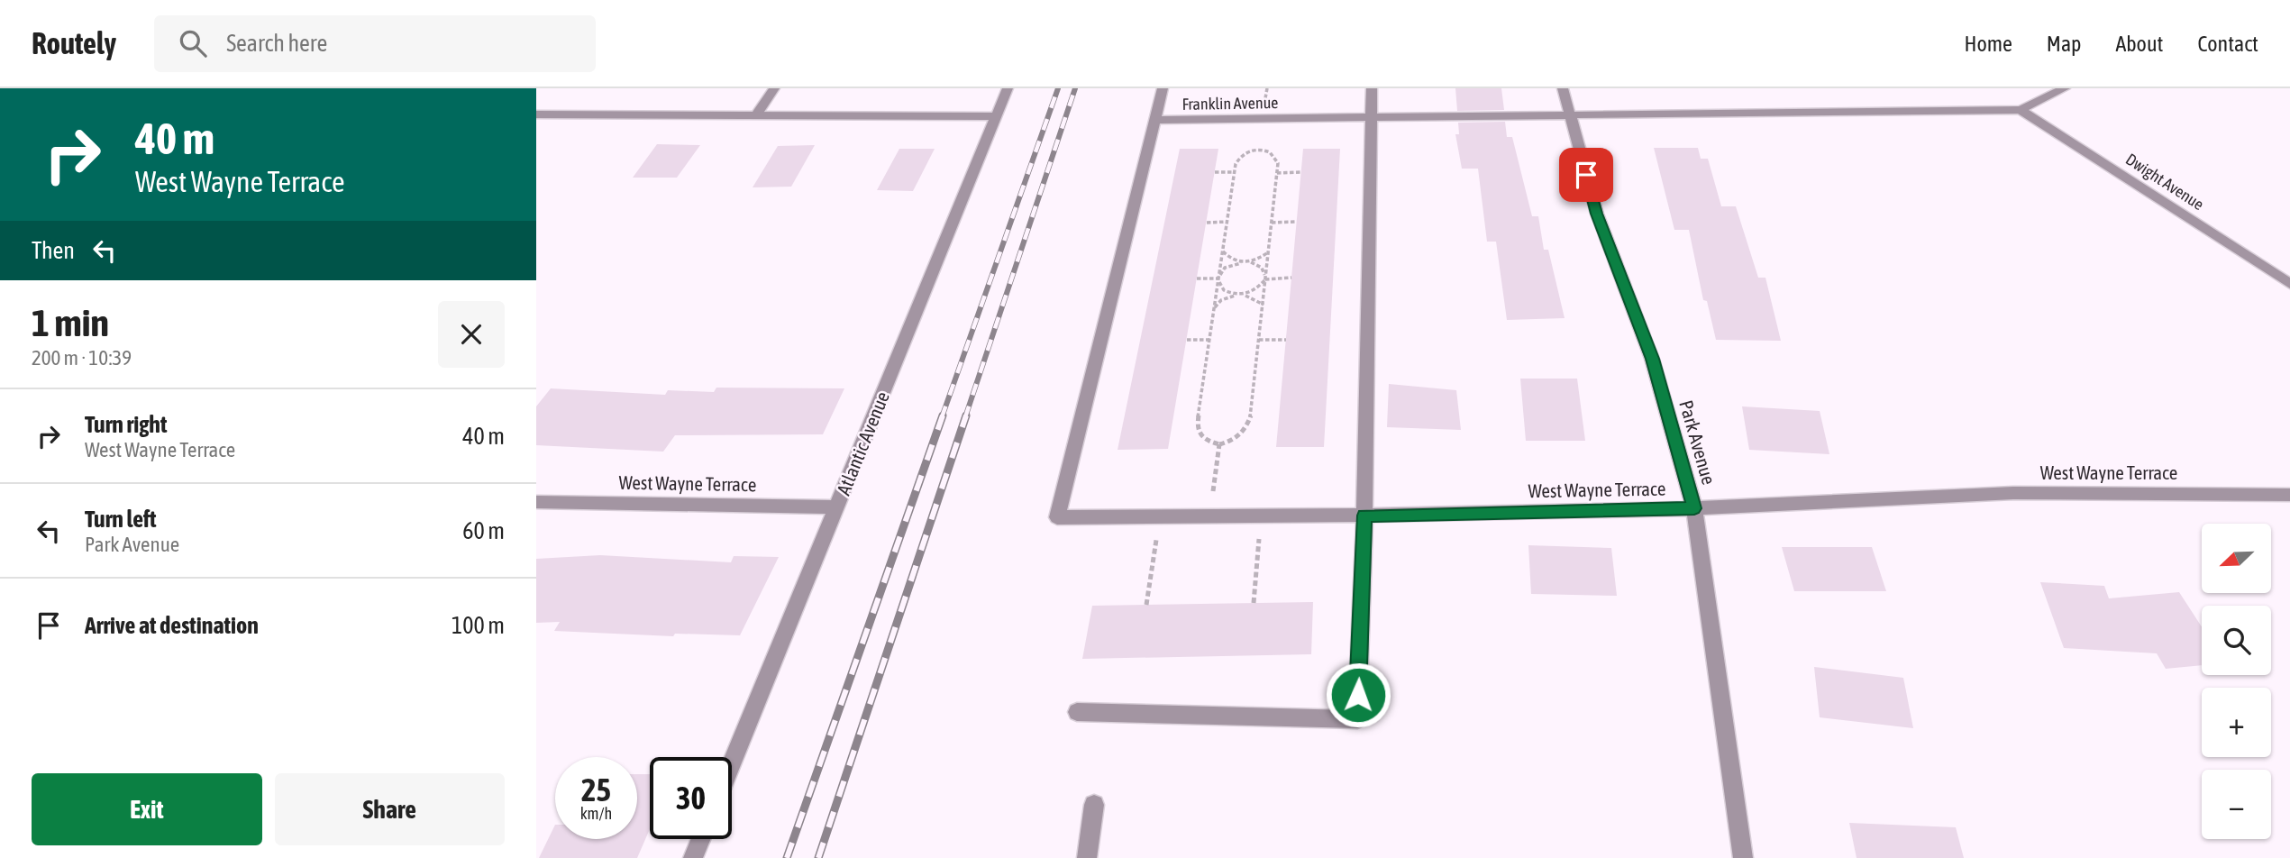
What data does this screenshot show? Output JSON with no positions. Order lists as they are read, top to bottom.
{
  "streets": {
    "street": [
      "Franklin Avenue",
      "Dwight Avenue",
      "Park Avenue",
      "Atlantic Avenue",
      "West Wayne Terrace"
    ]
  },
  "crossings": [
    ["Franklin Avenue", "Dwight Avenue"],
    ["Franklin Avenue", "Park Avenue"],
    ["Franklin Avenue", "West Wayne Terrace"],
    ["Park Avenue", "West Wayne Terrace"],
    ["Atlantic Avenue", "West Wayne Terrace"]
  ],
  "north": "bottom left",
  "page": {
    "header": "Routely",
    "search": "Search here",
    "nav": [
      "Home",
      "Map",
      "About",
      "Contact"
    ],
    "turn": ["40 m", "West Wayne Terrace"],
    "then": "Then",
    "heading": ["1 min", "200 m · 10:39"],
    "list": [
      {
        "name": "Turn right",
        "note": "West Wayne Terrace",
        "value": "40 m"
      },
      {
        "name": "Turn left",
        "note": "Park Avenue",
        "value": "60 m"
      },
      {
        "name": "Arrive at destination",
        "value": "100 m"
      }
    ],
    "map_buttons": ["+", "−"],
    "speed": "25 km/h",
    "limit": "30",
    "buttons": ["Exit", "Share"]
  }
}
